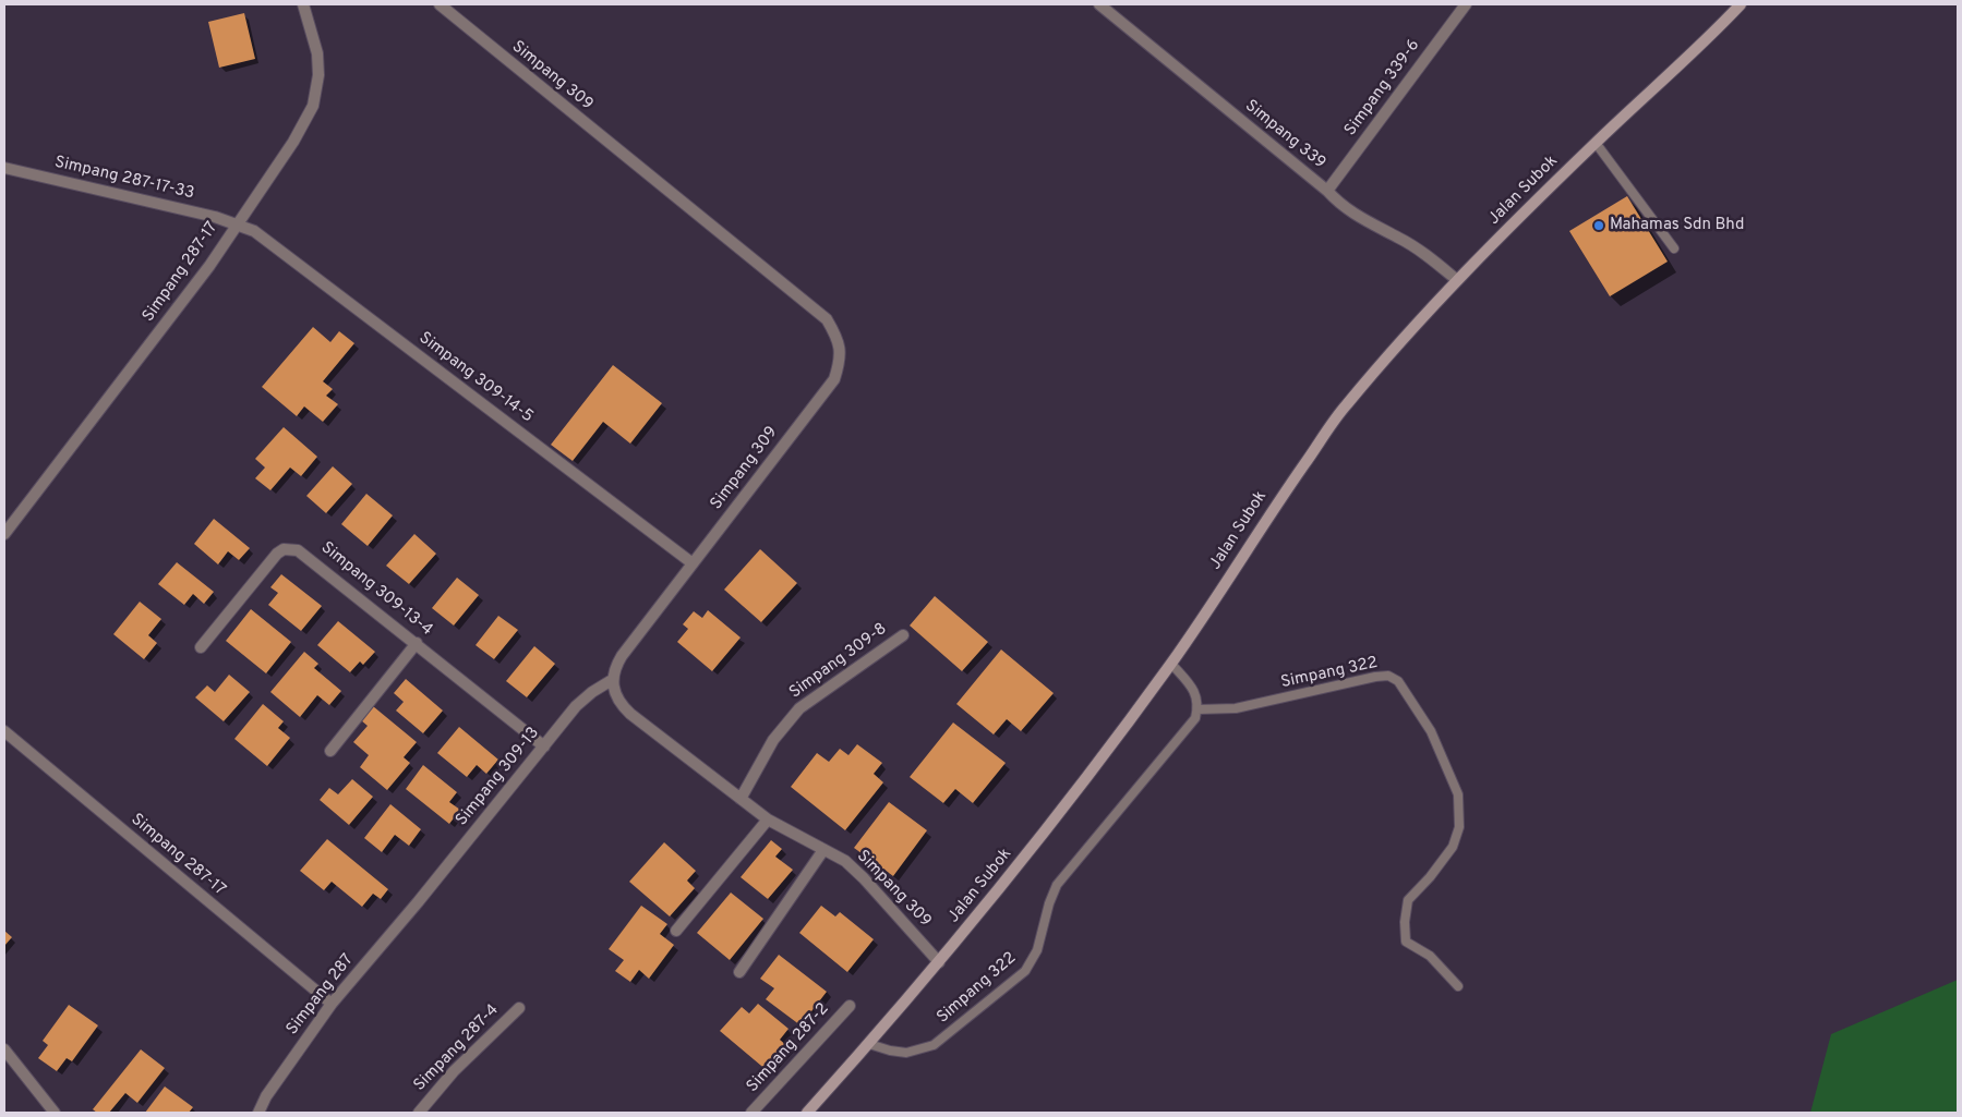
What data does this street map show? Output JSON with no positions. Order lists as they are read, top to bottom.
{
  "streets": {
    "main road": ["Jalan Subok"],
    "street": [
      "Simpang 309",
      "Simpang 339-6",
      "Simpang 339",
      "Simpang 287-17-33",
      "Simpang 287-17",
      "Simpang 309-14-5",
      "Simpang 309-13-4",
      "Simpang 309-8",
      "Simpang 309-13",
      "Simpang 287",
      "Simpang 287-4",
      "Simpang 287-2"
    ],
    "lane": ["Simpang 322"]
  },
  "crossings": [
    ["Simpang 309", "Jalan Subok"],
    ["Simpang 309", "Simpang 309-14-5"],
    ["Simpang 309", "Simpang 309-8"],
    ["Simpang 309", "Simpang 309-13"],
    ["Simpang 339-6", "Simpang 339"],
    ["Simpang 339", "Jalan Subok"],
    ["Simpang 287-17-33", "Simpang 287-17"],
    ["Simpang 287-17-33", "Simpang 309-14-5"],
    ["Jalan Subok", "Simpang 322"],
    ["Simpang 287-17", "Simpang 309-14-5"],
    ["Simpang 287-17", "Simpang 287"],
    ["Simpang 309-13-4", "Simpang 309-13"],
    ["Simpang 309-13", "Simpang 287"]
  ],
  "places": ["Mahamas Sdn Bhd"]
}
